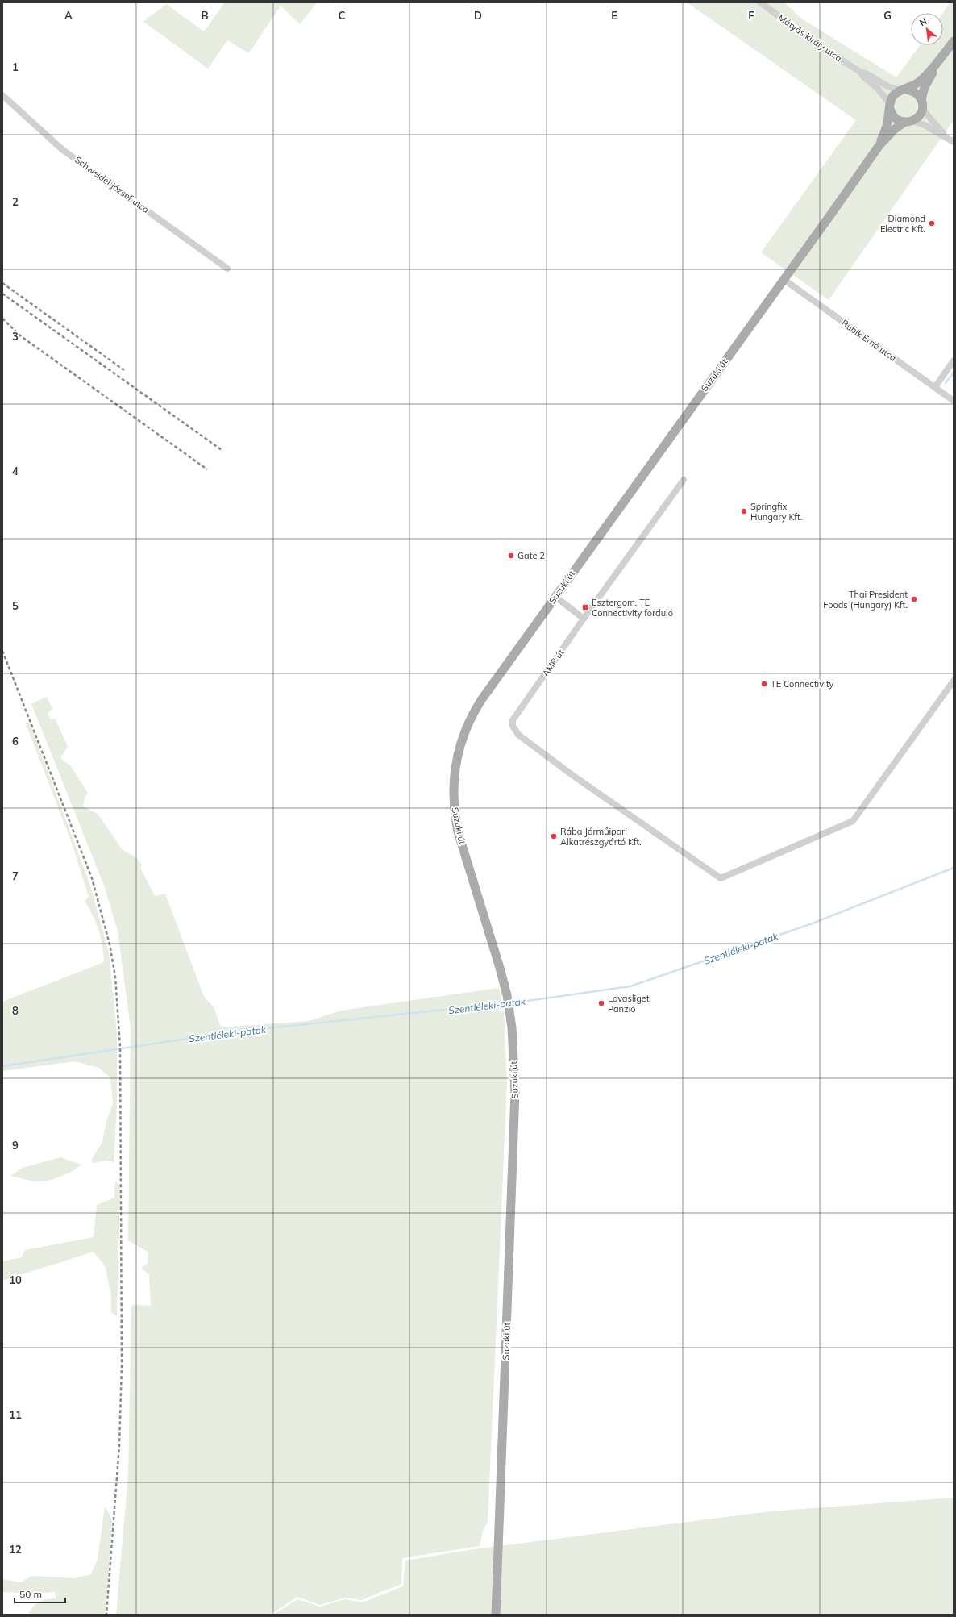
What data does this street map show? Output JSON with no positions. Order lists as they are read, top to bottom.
{
  "streets": {
    "main road": ["Suzuki út"],
    "street": [
      "Mátyás király utca",
      "Schweidel József utca",
      "Rubik Ernő utca",
      "AMP út"
    ]
  },
  "crossings": [
    ["Rubik Ernő utca", "Suzuki út"]
  ],
  "water": ["Szentléleki-patak"],
  "places": {
    "other": [
      "Diamond Electric Kft.",
      "Springfix Hungary Kft.",
      "Gate 2",
      "Thai President Foods (Hungary) Kft.",
      "TE Connectivity",
      "Rába Járműipari Alkatrészgyártó Kft.",
      "Lovasliget Panzió"
    ],
    "transit": ["Esztergom, TE Connectivity forduló"]
  },
  "scale_bar": "50 m",
  "north": "top left",
  "grid": {
    "columns": [
      "A",
      "B",
      "C",
      "D",
      "E",
      "F",
      "G"
    ],
    "rows": [
      "1",
      "2",
      "3",
      "4",
      "5",
      "6",
      "7",
      "8",
      "9",
      "10",
      "11",
      "12"
    ]
  }
}
